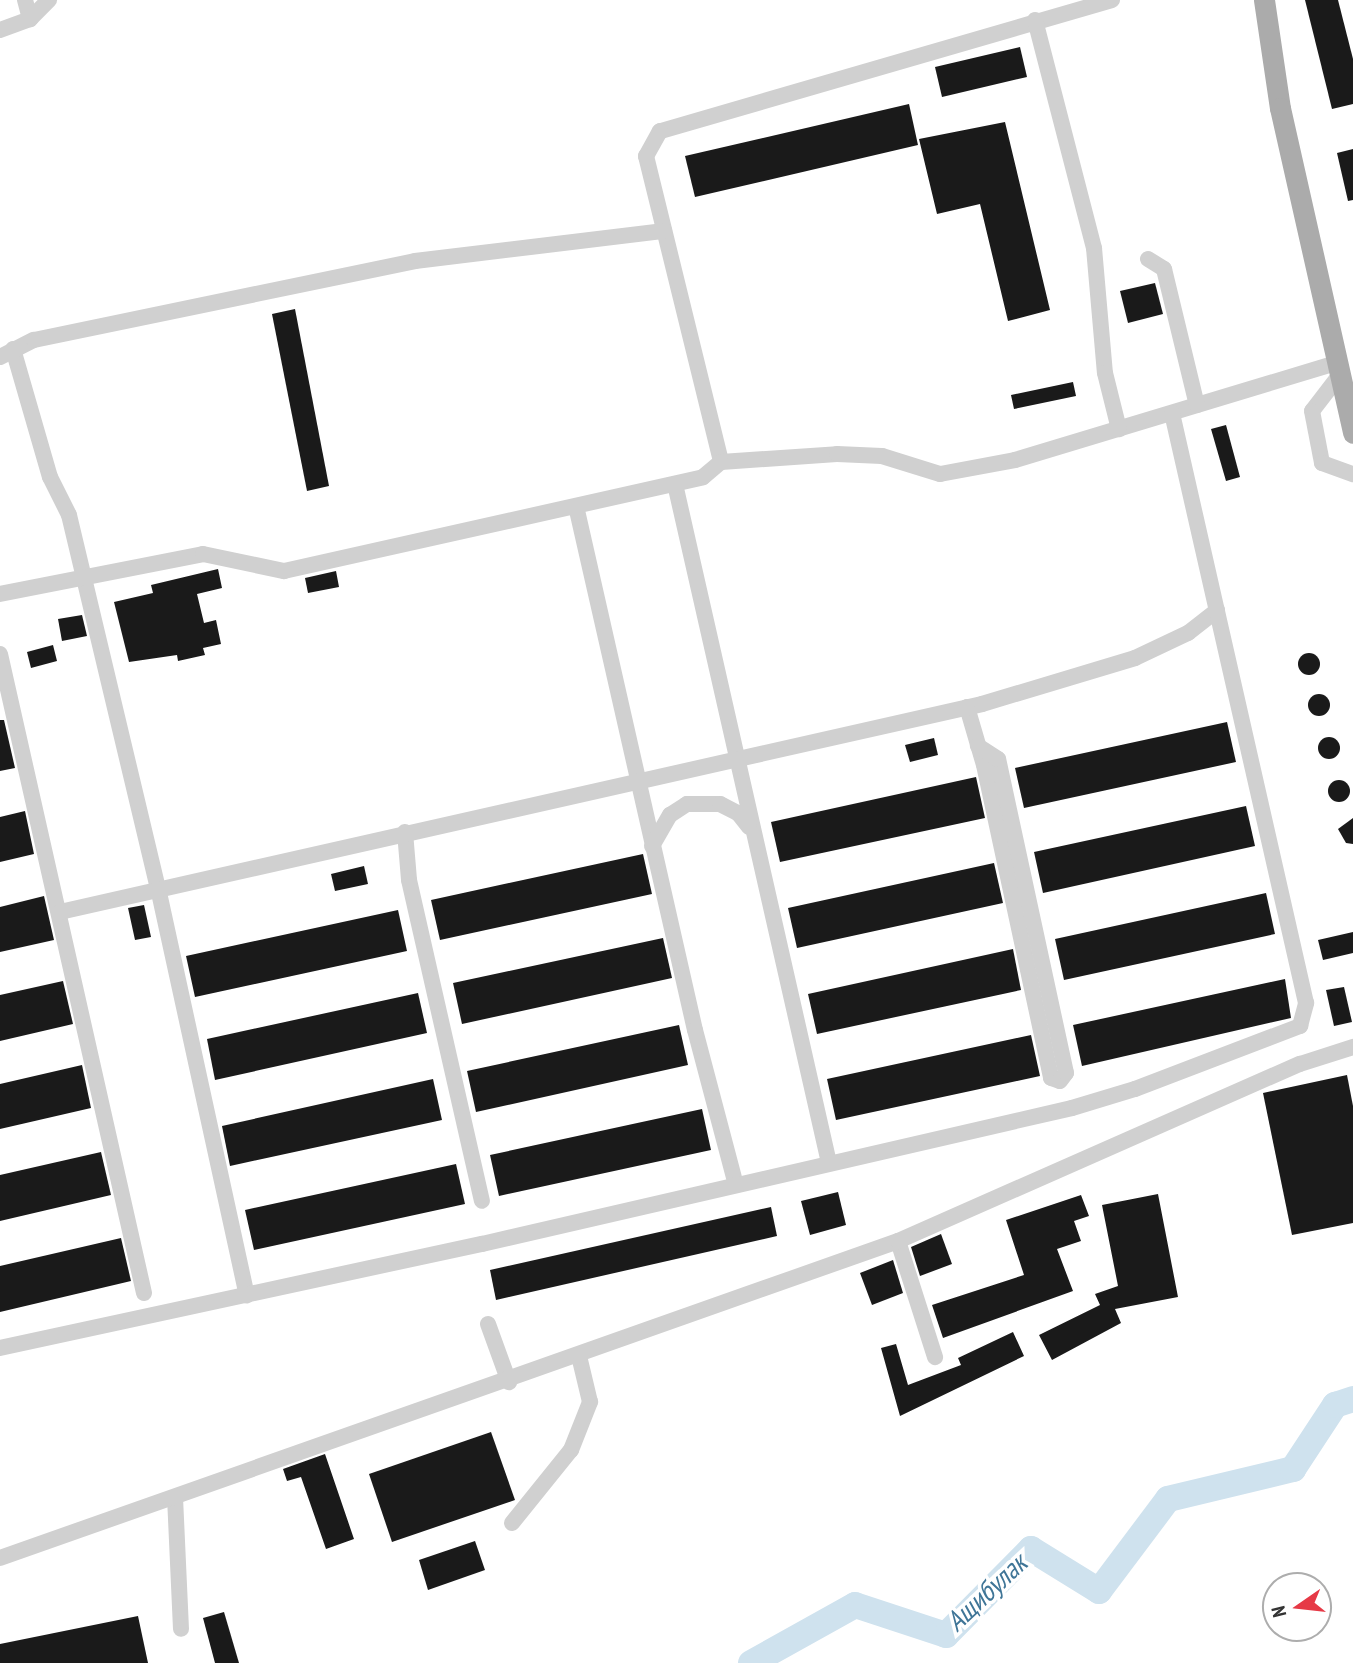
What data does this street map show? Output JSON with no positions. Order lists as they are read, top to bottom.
{
  "water": ["Ащибулак"],
  "north": "left"
}
